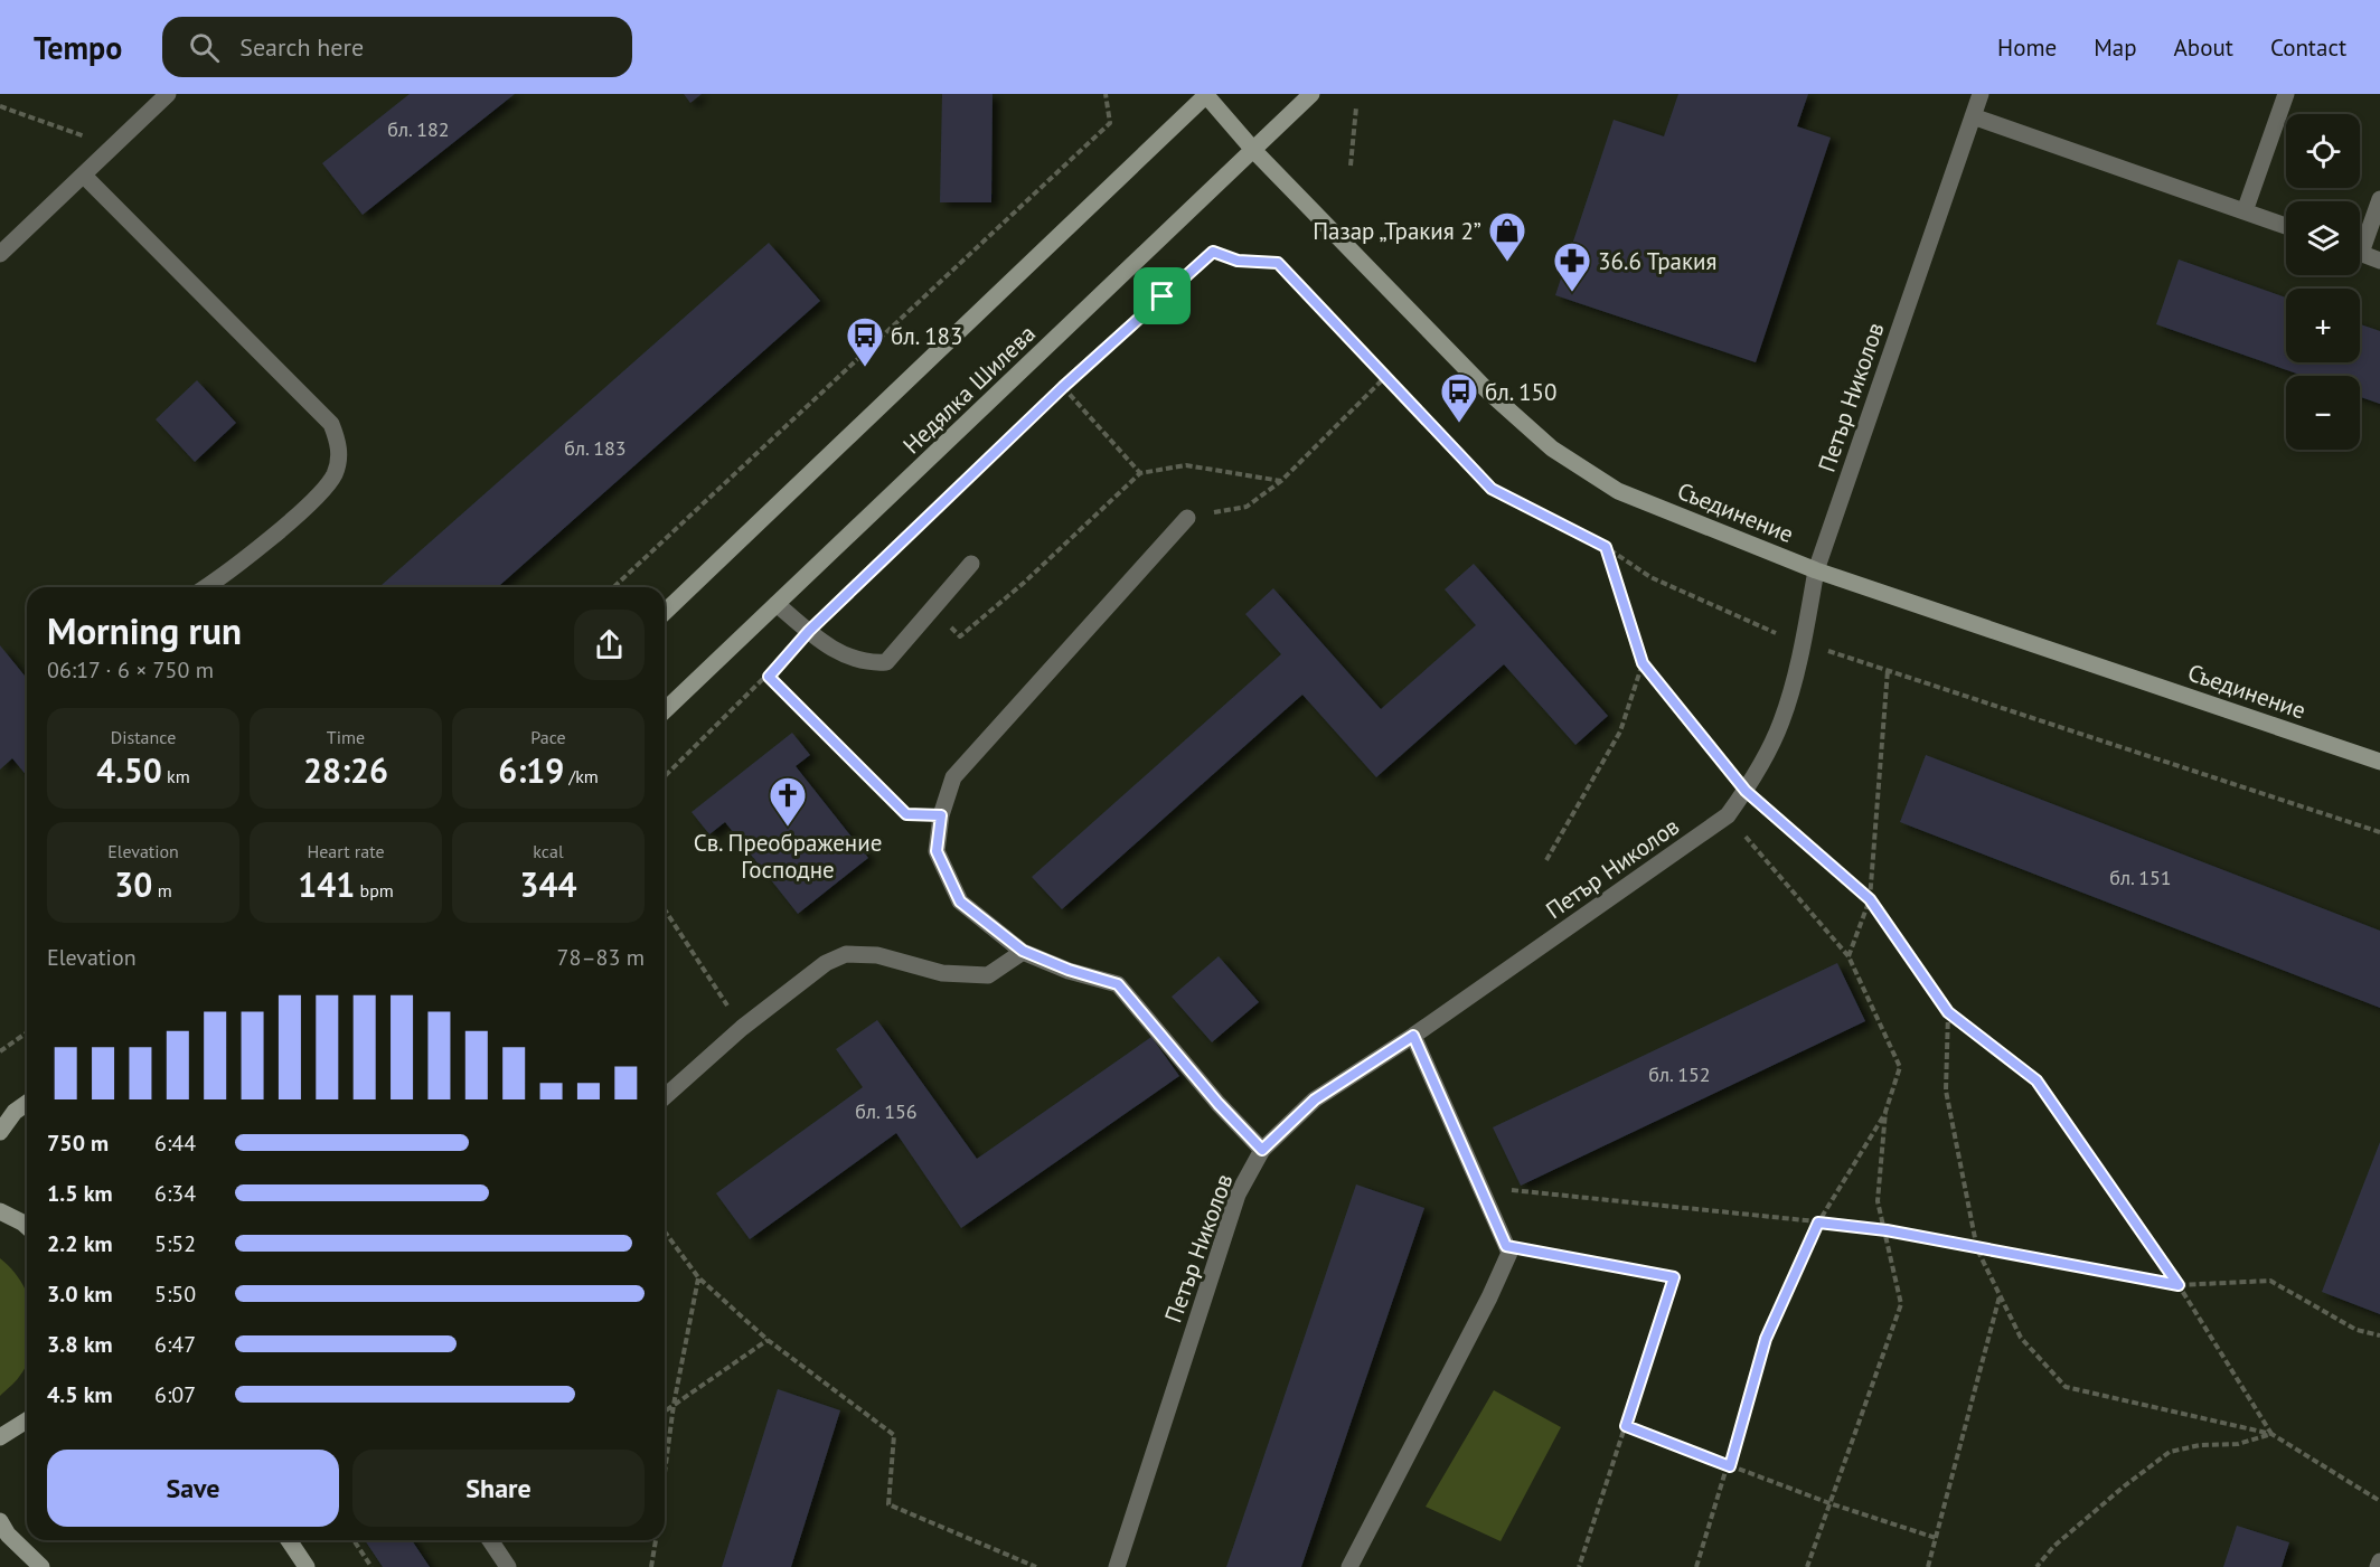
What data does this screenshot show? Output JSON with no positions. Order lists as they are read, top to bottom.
{
  "streets": {
    "street": ["Недялка Шилева", "Петър Николов", "Съединение"]
  },
  "crossings": [
    ["Недялка Шилева", "Съединение"],
    ["Петър Николов", "Съединение"]
  ],
  "places": {
    "shop": ["Пазар „Тракия 2”"],
    "pharmacy": ["36.6 Тракия"],
    "bus stop": ["бл. 183", "бл. 150"],
    "church": ["Св. Преображение Господне"]
  },
  "house_numbers": [
    "бл. 182",
    "бл. 183",
    "бл. 151",
    "бл. 152",
    "бл. 156"
  ],
  "page": {
    "header": "Tempo",
    "search": "Search here",
    "nav": [
      "Home",
      "Map",
      "About",
      "Contact"
    ],
    "map_buttons": ["+", "−"],
    "heading": ["Morning run", "06:17 · 6 × 750 m"],
    "stats": [
      ["Distance", "4.50 km"],
      ["Time", "28:26"],
      ["Pace", "6:19 /km"],
      ["Elevation", "30 m"],
      ["Heart rate", "141 bpm"],
      ["kcal", "344"]
    ],
    "chart": ["Elevation", "78–83 m"],
    "list": [
      {
        "name": "750 m",
        "note": "6:44"
      },
      {
        "name": "1.5 km",
        "note": "6:34"
      },
      {
        "name": "2.2 km",
        "note": "5:52"
      },
      {
        "name": "3.0 km",
        "note": "5:50"
      },
      {
        "name": "3.8 km",
        "note": "6:47"
      },
      {
        "name": "4.5 km",
        "note": "6:07"
      }
    ],
    "buttons": ["Save", "Share"]
  }
}
